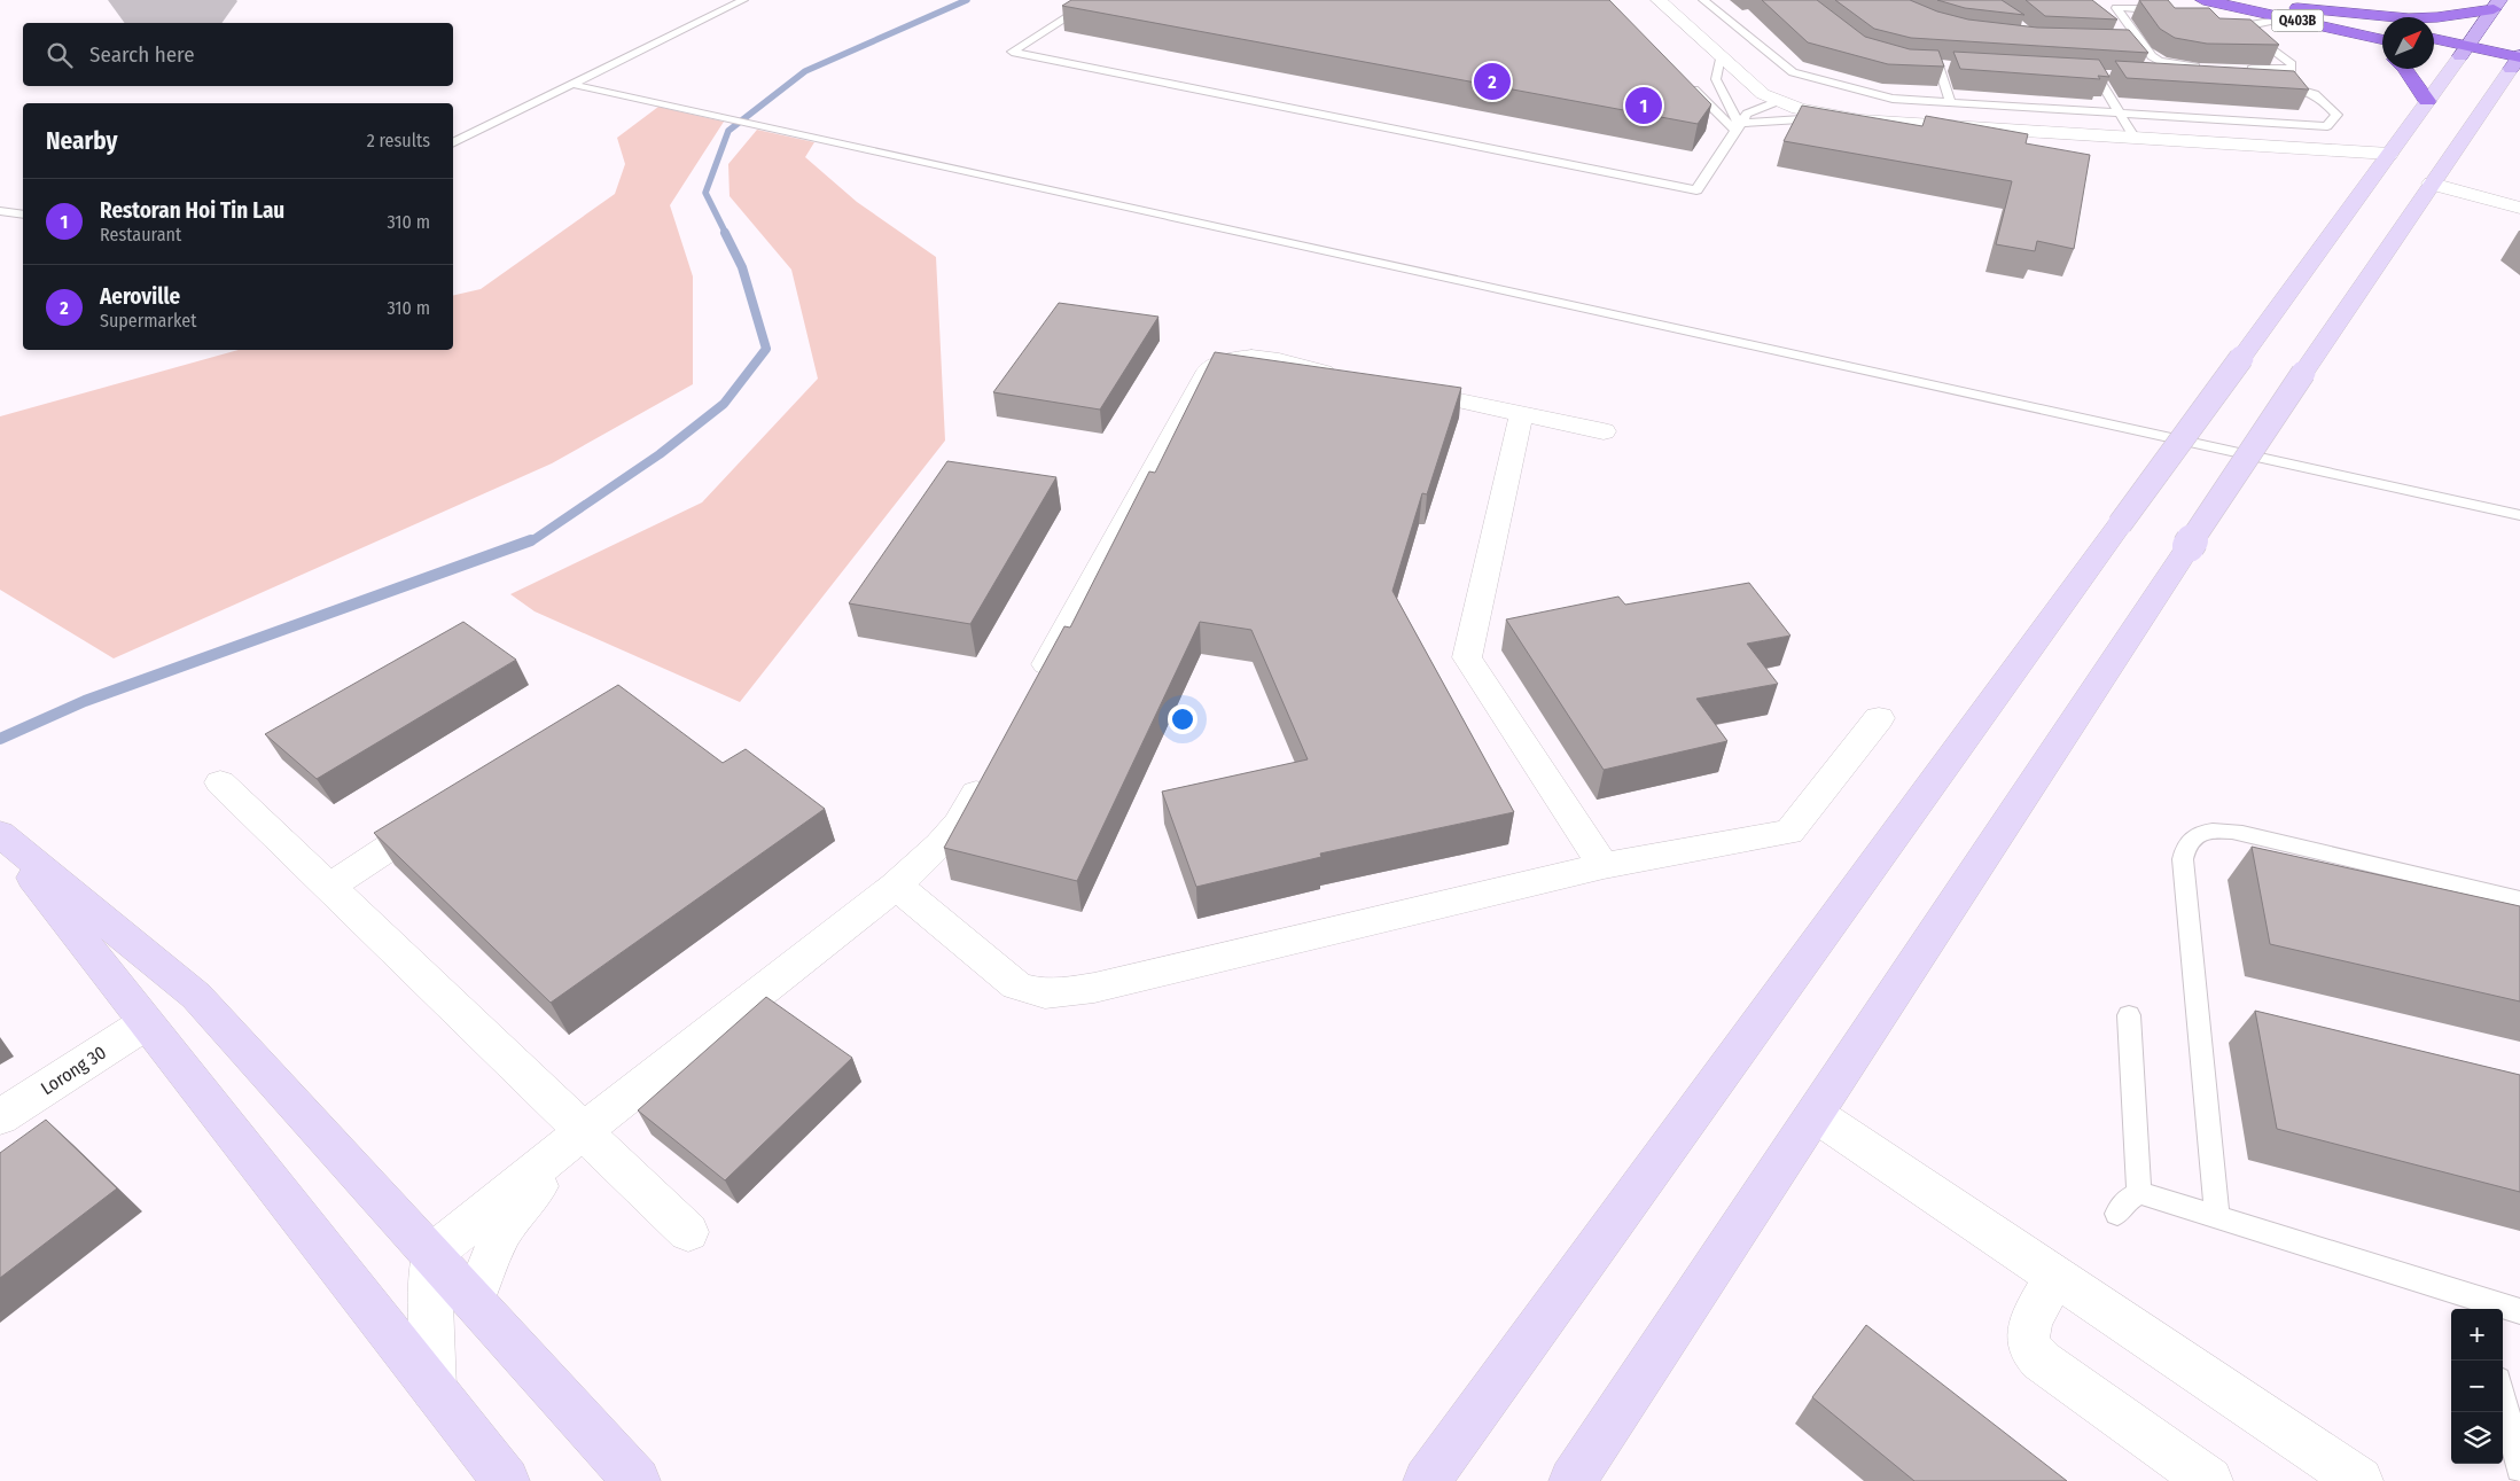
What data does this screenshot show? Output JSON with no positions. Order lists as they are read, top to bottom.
{
  "streets": {
    "highway": ["Q403B"],
    "street": ["Lorong 30"]
  },
  "north": "top right",
  "page": {
    "search": "Search here",
    "pins": ["2", "1"],
    "heading": ["Nearby", "2 results"],
    "list": [
      {
        "mark": "1",
        "name": "Restoran Hoi Tin Lau",
        "note": "Restaurant",
        "value": "310 m"
      },
      {
        "mark": "2",
        "name": "Aeroville",
        "note": "Supermarket",
        "value": "310 m"
      }
    ],
    "map_buttons": ["+", "−"]
  }
}
